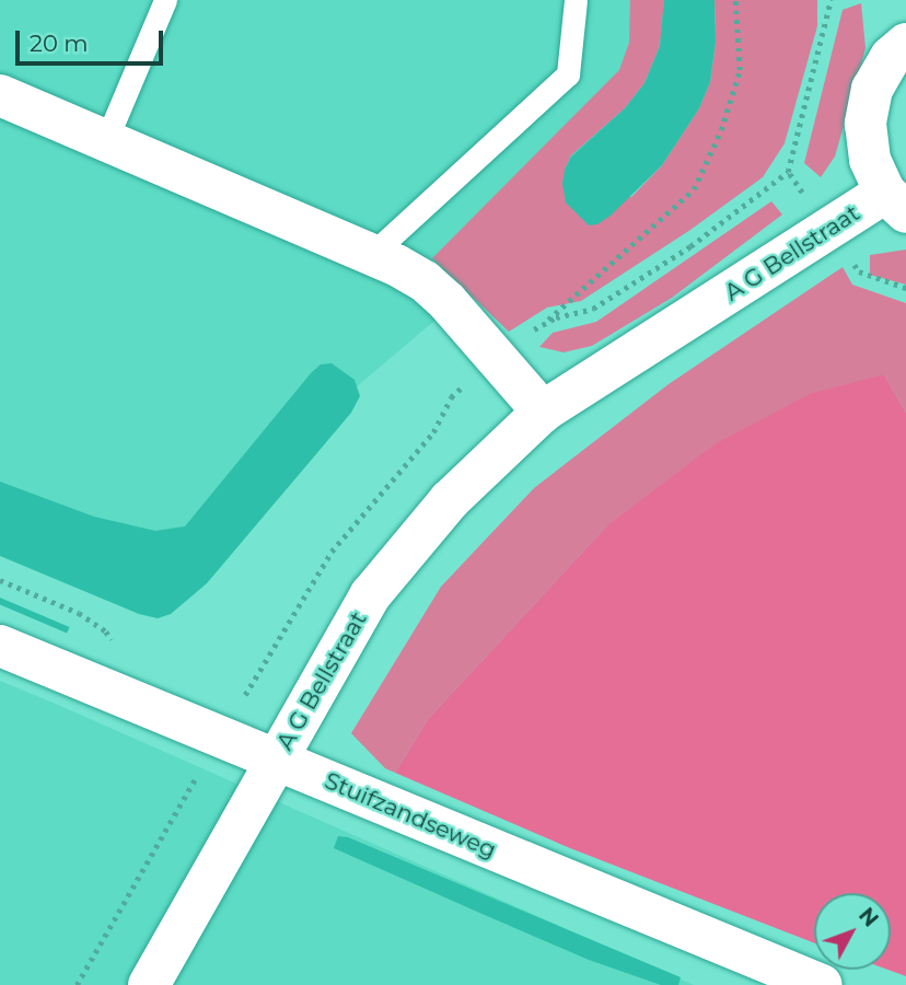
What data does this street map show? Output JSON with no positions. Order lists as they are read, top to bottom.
{
  "streets": {
    "street": ["A G Bellstraat", "Stuifzandseweg"]
  },
  "crossings": [
    ["A G Bellstraat", "Stuifzandseweg"]
  ],
  "scale_bar": "20 m",
  "north": "top right"
}
